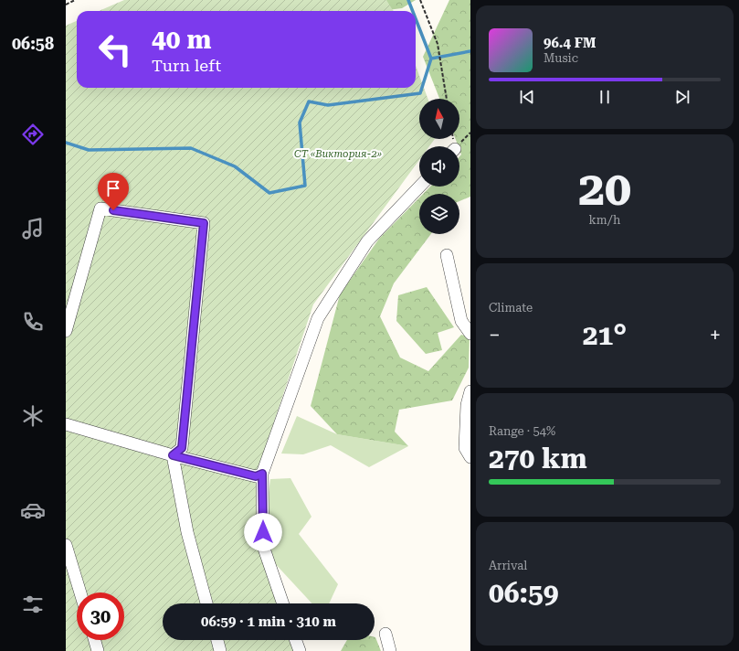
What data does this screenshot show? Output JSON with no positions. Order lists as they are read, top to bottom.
{
  "parks": ["СТ «Виктория-2»"],
  "north": "top",
  "page": {
    "tabs": "06:58",
    "turn": ["40 m", "Turn left"],
    "song": ["96.4 FM", "Music"],
    "tile": [
      ["20", "km/h"],
      "Climate",
      ["Range · 54%", "270 km"],
      ["Arrival", "06:59"]
    ],
    "heat": ["−", "21°", "+"],
    "limit": "30",
    "trip": "06:59 · 1 min · 310 m"
  }
}
